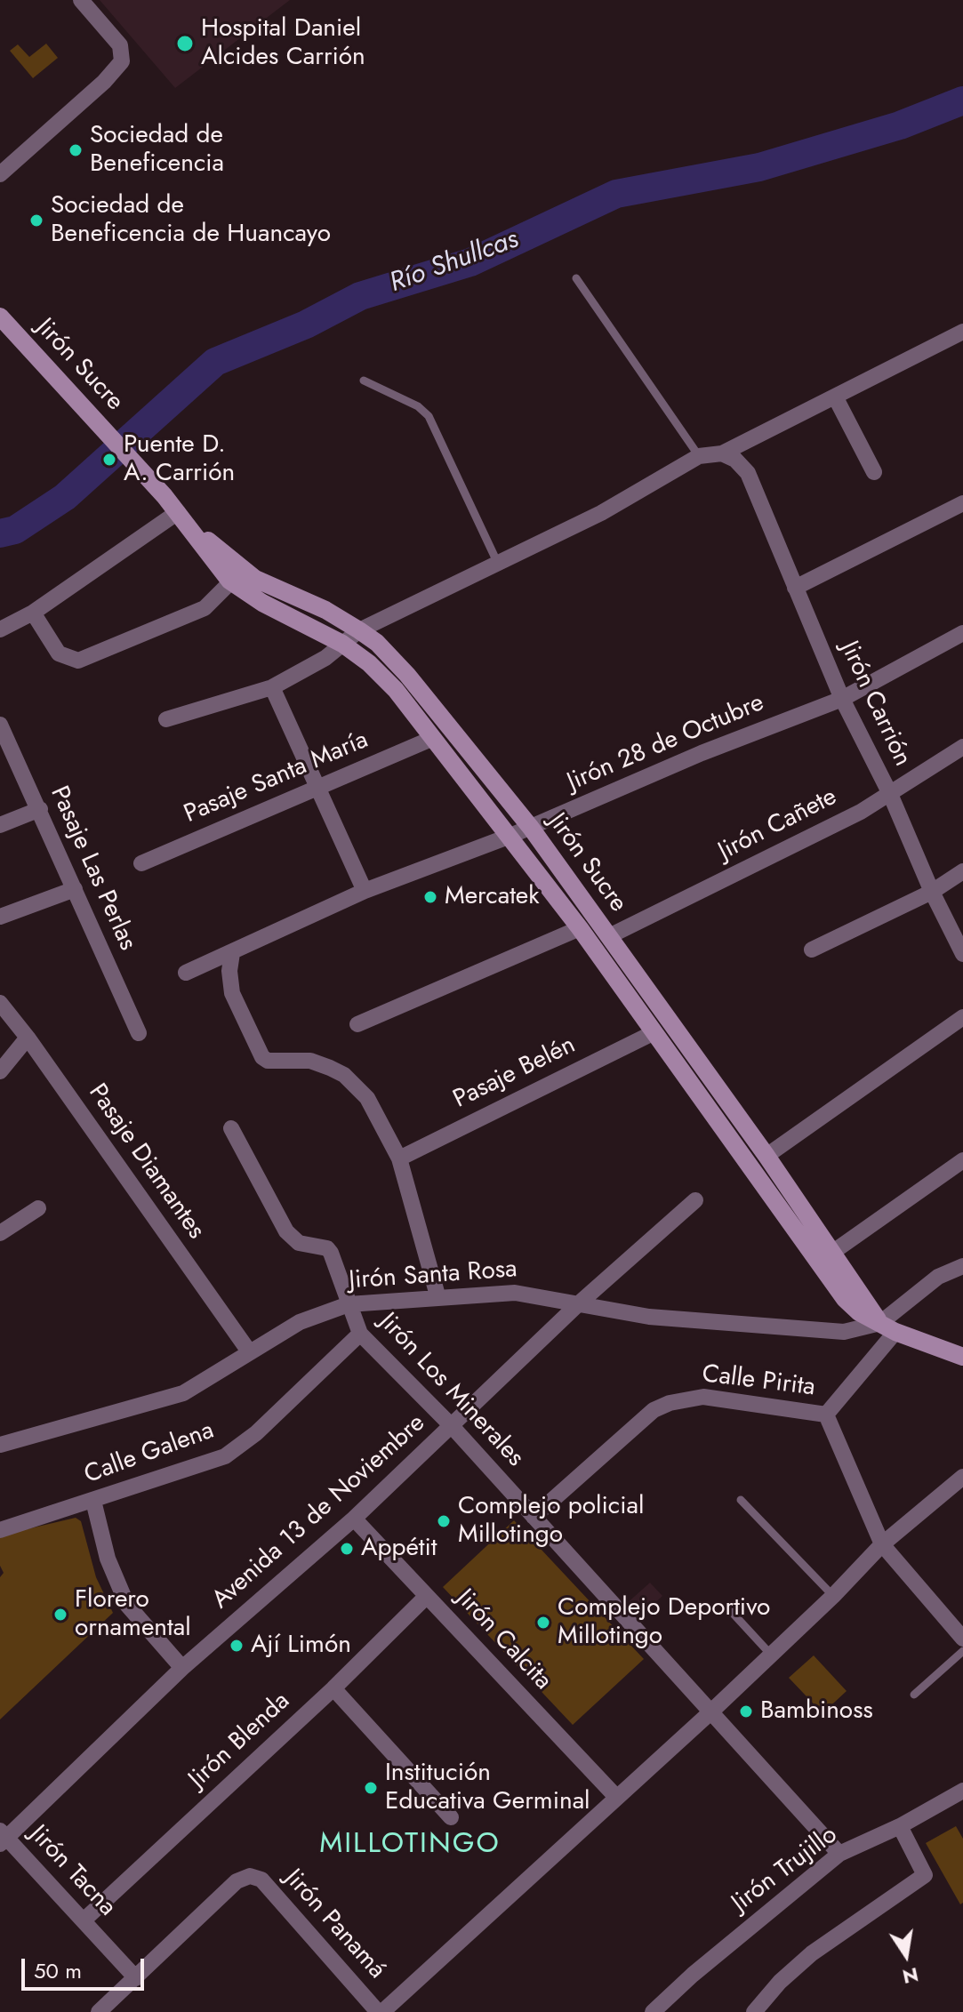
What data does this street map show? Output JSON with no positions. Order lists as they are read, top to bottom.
{
  "streets": {
    "street": [
      "Jirón Sucre",
      "Jirón Carrión",
      "Jirón 28 de Octubre",
      "Pasaje Santa María",
      "Jirón Cañete",
      "Pasaje Las Perlas",
      "Pasaje Belén",
      "Pasaje Diamantes",
      "Jirón Santa Rosa",
      "Calle Pirita",
      "Jirón Los Minerales",
      "Calle Galena",
      "Avenida 13 de Noviembre",
      "Jirón Calcita",
      "Jirón Blenda",
      "Jirón Trujillo",
      "Jirón Tacna",
      "Jirón Panamá"
    ]
  },
  "crossings": [
    ["Jirón Sucre", "Jirón 28 de Octubre"],
    ["Jirón Sucre", "Pasaje Santa María"],
    ["Jirón Sucre", "Jirón Cañete"],
    ["Jirón Sucre", "Pasaje Belén"],
    ["Jirón Sucre", "Jirón Santa Rosa"],
    ["Jirón Sucre", "Calle Pirita"],
    ["Jirón Carrión", "Jirón 28 de Octubre"],
    ["Jirón Carrión", "Jirón Cañete"],
    ["Pasaje Diamantes", "Jirón Santa Rosa"],
    ["Jirón Santa Rosa", "Calle Pirita"],
    ["Jirón Santa Rosa", "Jirón Los Minerales"],
    ["Jirón Santa Rosa", "Avenida 13 de Noviembre"],
    ["Calle Pirita", "Jirón Los Minerales"],
    ["Jirón Los Minerales", "Calle Galena"],
    ["Jirón Los Minerales", "Avenida 13 de Noviembre"],
    ["Jirón Los Minerales", "Jirón Trujillo"],
    ["Avenida 13 de Noviembre", "Jirón Calcita"],
    ["Avenida 13 de Noviembre", "Jirón Tacna"],
    ["Jirón Calcita", "Jirón Blenda"],
    ["Jirón Blenda", "Jirón Tacna"],
    ["Jirón Tacna", "Jirón Panamá"]
  ],
  "districts": ["MILLOTINGO"],
  "water": ["Río Shullcas"],
  "places": [
    "Hospital Daniel Alcides Carrión",
    "Sociedad de Beneficencia",
    "Sociedad de Beneficencia de Huancayo",
    "Puente D. A. Carrión",
    "Mercatek",
    "Complejo policial Millotingo",
    "Appétit",
    "Florero ornamental",
    "Complejo Deportivo Millotingo",
    "Ají Limón",
    "Bambinoss",
    "Institución Educativa Germinal"
  ],
  "scale_bar": "50 m",
  "north": "bottom"
}
